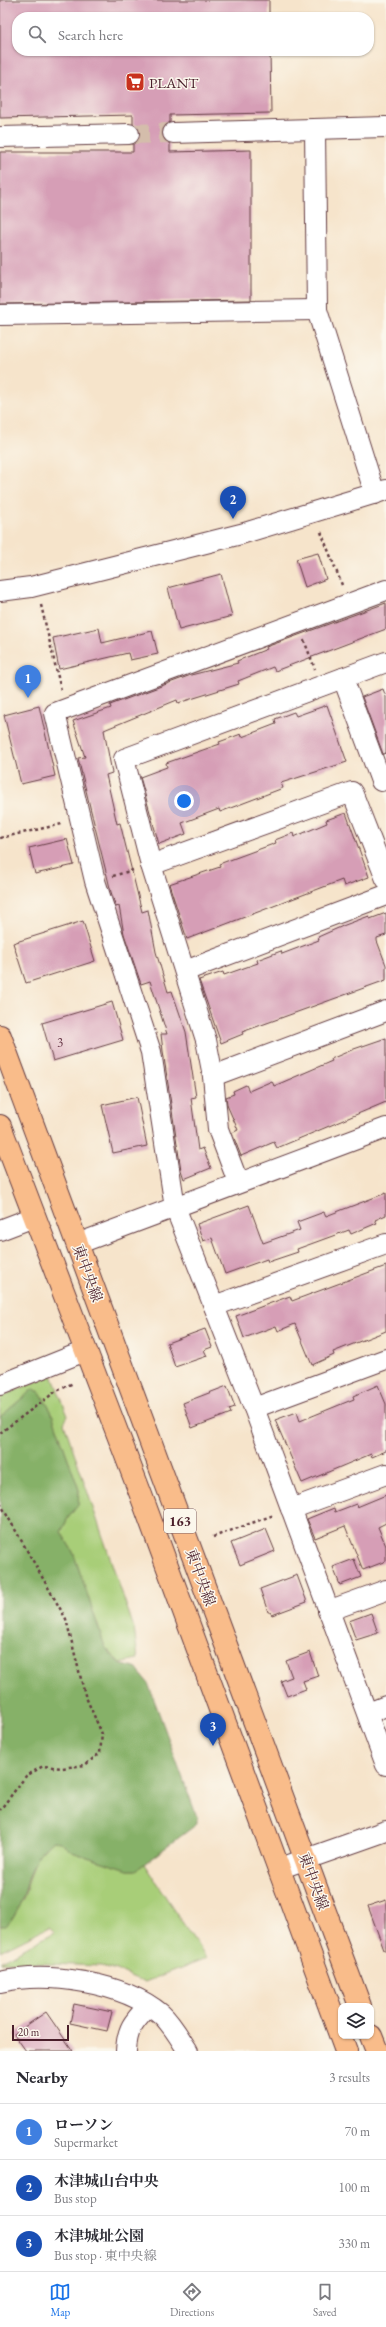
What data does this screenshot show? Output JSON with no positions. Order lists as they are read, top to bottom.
{
  "streets": {
    "highway": ["東中央線", "163"]
  },
  "places": {
    "supermarket": ["PLANT"]
  },
  "house_numbers": ["3"],
  "scale_bar": "20 m",
  "page": {
    "search": "Search here",
    "pins": ["2", "1", "3"],
    "scale": "20 m",
    "heading": ["Nearby", "3 results"],
    "list": [
      {
        "mark": "1",
        "name": "ローソン",
        "note": "Supermarket",
        "value": "70 m"
      },
      {
        "mark": "2",
        "name": "木津城山台中央",
        "note": "Bus stop",
        "value": "100 m"
      },
      {
        "mark": "3",
        "name": "木津城址公園",
        "note": "Bus stop · 東中央線",
        "value": "330 m"
      }
    ],
    "nav": ["Map", "Directions", "Saved"]
  }
}
